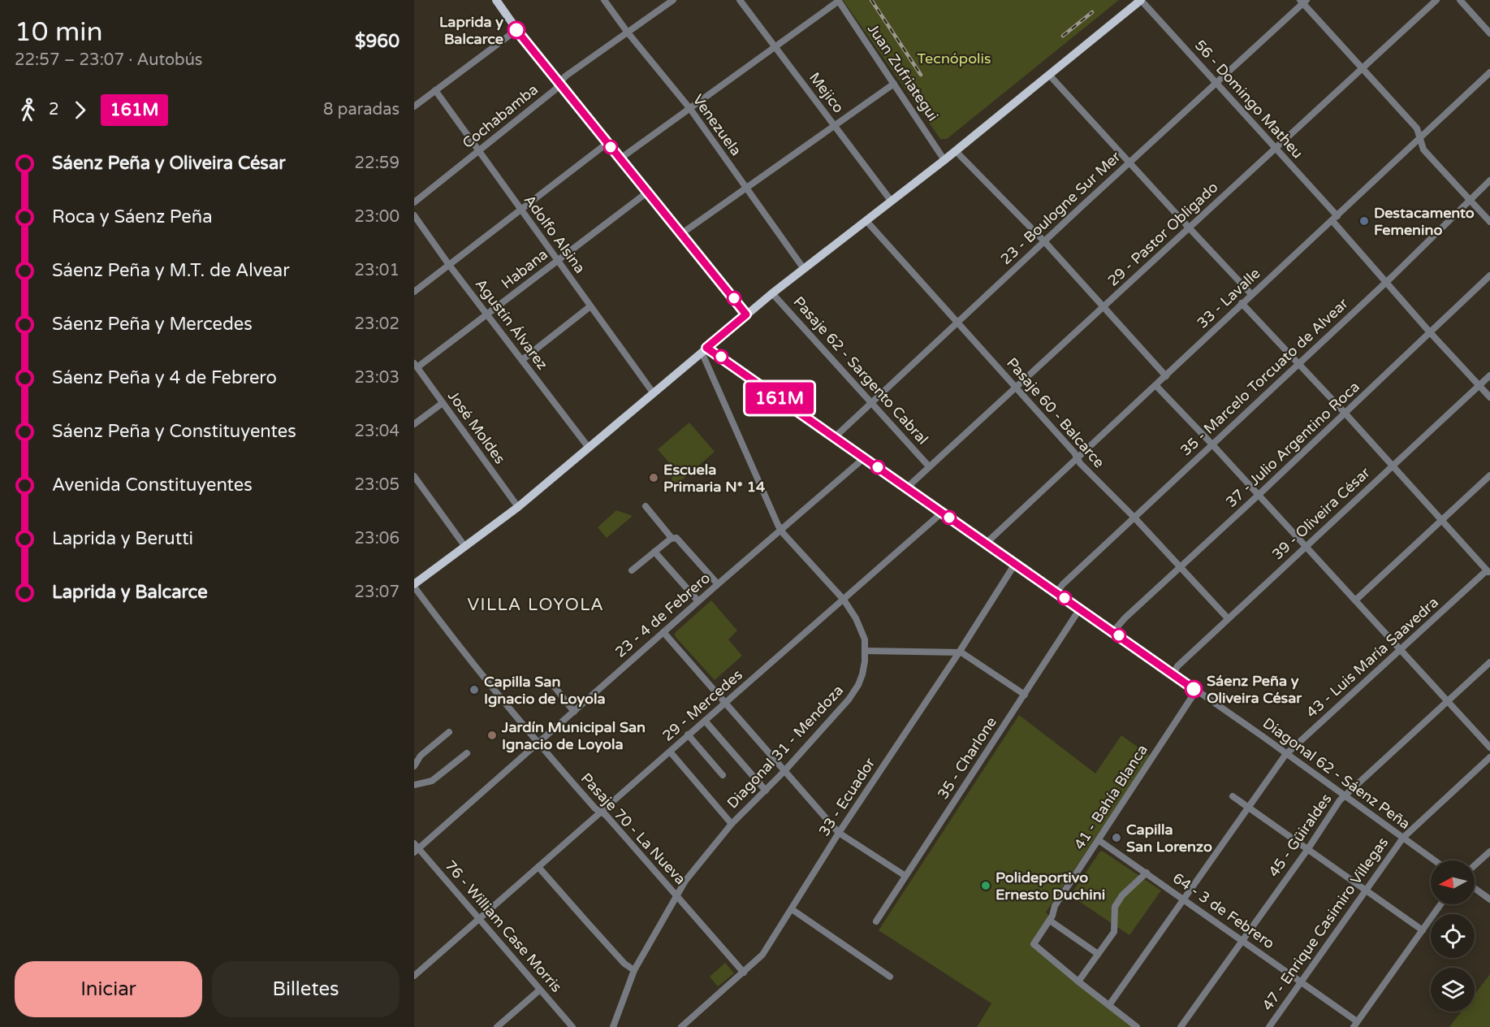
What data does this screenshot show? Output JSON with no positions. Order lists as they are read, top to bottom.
{
  "streets": {
    "street": [
      "Juan Zufriategui",
      "Mejico",
      "56 - Domingo Matheu",
      "Cochabamba",
      "Venezuela",
      "23 - Boulogne Sur Mer",
      "Adolfo Alsina",
      "29 - Pastor Obligado",
      "Habana",
      "33 - Lavalle",
      "Agustín Álvarez",
      "Pasaje 62 - Sargento Cabral",
      "35 - Marcelo Torcuato de Alvear",
      "Pasaje 60 - Balcarce",
      "José Moldes",
      "37 - Julio Argentino Roca",
      "39 - Oliveira César",
      "23 - 4 de Febrero",
      "43 - Luis María Saavedra",
      "29 - Mercedes",
      "Diagonal 31 - Mendoza",
      "35 - Charlone",
      "Diagonal 62 - Sáenz Peña",
      "33 - Ecuador",
      "41 - Bahía Blanca",
      "Pasaje 70 - La Nueva",
      "45 - Güiraldes",
      "64 - 3 de Febrero",
      "47 - Enrique Casimiro Villegas",
      "76 - William Case Morris"
    ]
  },
  "crossings": [
    ["56 - Domingo Matheu", "23 - Boulogne Sur Mer"],
    ["56 - Domingo Matheu", "29 - Pastor Obligado"],
    ["56 - Domingo Matheu", "33 - Lavalle"],
    ["56 - Domingo Matheu", "35 - Marcelo Torcuato de Alvear"],
    ["56 - Domingo Matheu", "37 - Julio Argentino Roca"],
    ["56 - Domingo Matheu", "39 - Oliveira César"],
    ["Cochabamba", "Venezuela"],
    ["Cochabamba", "Adolfo Alsina"],
    ["23 - Boulogne Sur Mer", "Pasaje 62 - Sargento Cabral"],
    ["23 - Boulogne Sur Mer", "Pasaje 60 - Balcarce"],
    ["23 - Boulogne Sur Mer", "Diagonal 62 - Sáenz Peña"],
    ["Adolfo Alsina", "Habana"],
    ["29 - Pastor Obligado", "Pasaje 62 - Sargento Cabral"],
    ["29 - Pastor Obligado", "Pasaje 60 - Balcarce"],
    ["29 - Pastor Obligado", "Diagonal 62 - Sáenz Peña"],
    ["Habana", "Agustín Álvarez"],
    ["Habana", "José Moldes"],
    ["33 - Lavalle", "Pasaje 60 - Balcarce"],
    ["33 - Lavalle", "Diagonal 62 - Sáenz Peña"],
    ["35 - Marcelo Torcuato de Alvear", "Pasaje 60 - Balcarce"],
    ["35 - Marcelo Torcuato de Alvear", "Diagonal 62 - Sáenz Peña"],
    ["Pasaje 60 - Balcarce", "37 - Julio Argentino Roca"],
    ["Pasaje 60 - Balcarce", "39 - Oliveira César"],
    ["37 - Julio Argentino Roca", "Diagonal 62 - Sáenz Peña"],
    ["39 - Oliveira César", "Diagonal 62 - Sáenz Peña"],
    ["23 - 4 de Febrero", "Diagonal 31 - Mendoza"],
    ["23 - 4 de Febrero", "Diagonal 62 - Sáenz Peña"],
    ["23 - 4 de Febrero", "Pasaje 70 - La Nueva"],
    ["23 - 4 de Febrero", "76 - William Case Morris"],
    ["43 - Luis María Saavedra", "Diagonal 62 - Sáenz Peña"],
    ["43 - Luis María Saavedra", "64 - 3 de Febrero"],
    ["29 - Mercedes", "Diagonal 31 - Mendoza"],
    ["29 - Mercedes", "Diagonal 62 - Sáenz Peña"],
    ["29 - Mercedes", "Pasaje 70 - La Nueva"],
    ["29 - Mercedes", "76 - William Case Morris"],
    ["Diagonal 31 - Mendoza", "Diagonal 62 - Sáenz Peña"],
    ["Diagonal 31 - Mendoza", "Pasaje 70 - La Nueva"],
    ["35 - Charlone", "Diagonal 62 - Sáenz Peña"],
    ["Diagonal 62 - Sáenz Peña", "33 - Ecuador"],
    ["Diagonal 62 - Sáenz Peña", "41 - Bahía Blanca"],
    ["Diagonal 62 - Sáenz Peña", "45 - Güiraldes"],
    ["Diagonal 62 - Sáenz Peña", "47 - Enrique Casimiro Villegas"],
    ["33 - Ecuador", "Pasaje 70 - La Nueva"],
    ["41 - Bahía Blanca", "64 - 3 de Febrero"],
    ["45 - Güiraldes", "64 - 3 de Febrero"],
    ["64 - 3 de Febrero", "47 - Enrique Casimiro Villegas"]
  ],
  "districts": ["VILLA LOYOLA"],
  "parks": ["Tecnópolis"],
  "places": [
    "Laprida y Balcarce",
    "Destacamento Femenino",
    "Escuela Primaria N* 14",
    "Sáenz Peña y Oliveira César",
    "Capilla San Ignacio de Loyola",
    "Jardín Municipal San Ignacio de Loyola",
    "Capilla San Lorenzo",
    "Polideportivo Ernesto Duchini"
  ],
  "lines": ["bus line 161M"],
  "north": "left",
  "page": {
    "heading": ["10 min", "22:57 – 23:07 · Autobús", "$960"],
    "on_map": "161M",
    "legs": ["2", "161M", "8 paradas"],
    "list": [
      {
        "name": "Sáenz Peña y Oliveira César",
        "value": "22:59"
      },
      {
        "name": "Roca y Sáenz Peña",
        "value": "23:00"
      },
      {
        "name": "Sáenz Peña y M.T. de Alvear",
        "value": "23:01"
      },
      {
        "name": "Sáenz Peña y Mercedes",
        "value": "23:02"
      },
      {
        "name": "Sáenz Peña y 4 de Febrero",
        "value": "23:03"
      },
      {
        "name": "Sáenz Peña y Constituyentes",
        "value": "23:04"
      },
      {
        "name": "Avenida Constituyentes",
        "value": "23:05"
      },
      {
        "name": "Laprida y Berutti",
        "value": "23:06"
      },
      {
        "name": "Laprida y Balcarce",
        "value": "23:07"
      }
    ],
    "buttons": ["Iniciar", "Billetes"]
  }
}
